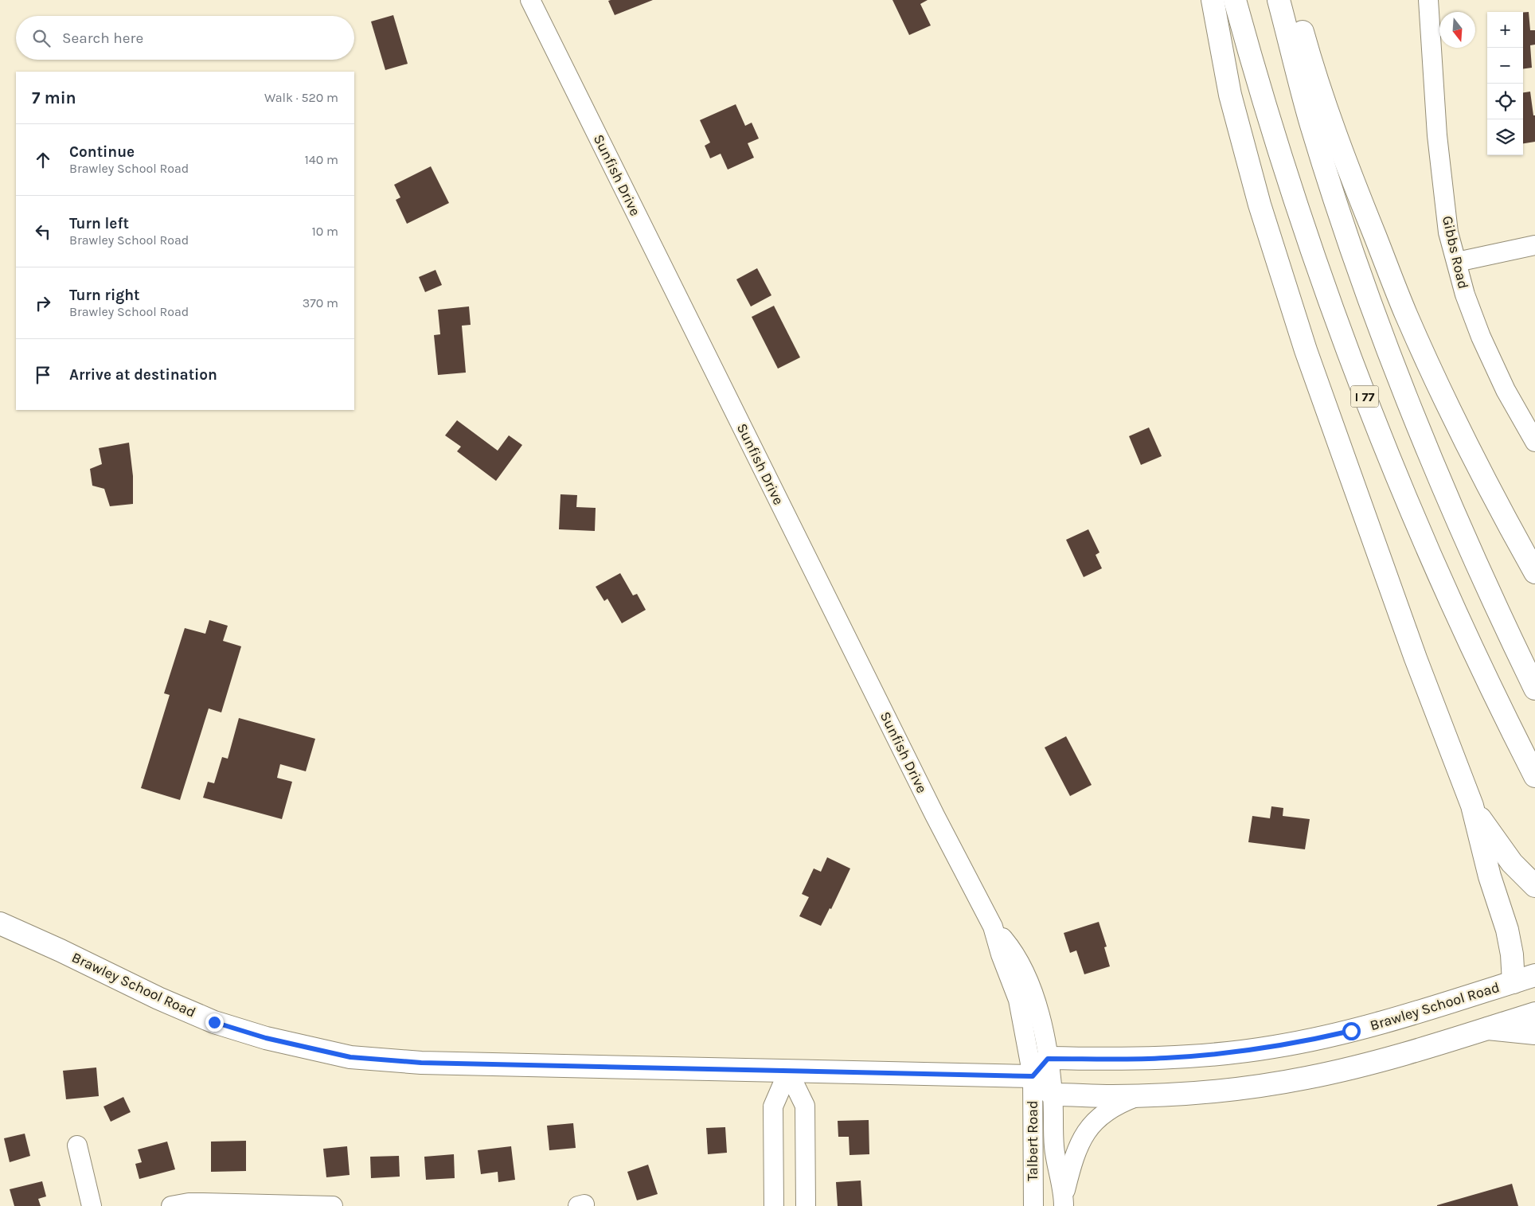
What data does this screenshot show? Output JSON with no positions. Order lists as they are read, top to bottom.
{
  "streets": {
    "main road": ["I 77", "Brawley School Road"],
    "street": ["Sunfish Drive", "Gibbs Road", "Talbert Road"]
  },
  "crossings": [
    ["Sunfish Drive", "Brawley School Road"],
    ["Sunfish Drive", "Talbert Road"],
    ["Brawley School Road", "Talbert Road"]
  ],
  "north": "bottom",
  "page": {
    "map_buttons": ["+", "−"],
    "search": "Search here",
    "heading": ["7 min", "Walk · 520 m"],
    "list": [
      ["Continue", "Brawley School Road", "140 m"],
      ["Turn left", "Brawley School Road", "10 m"],
      ["Turn right", "Brawley School Road", "370 m"],
      "Arrive at destination"
    ]
  }
}
